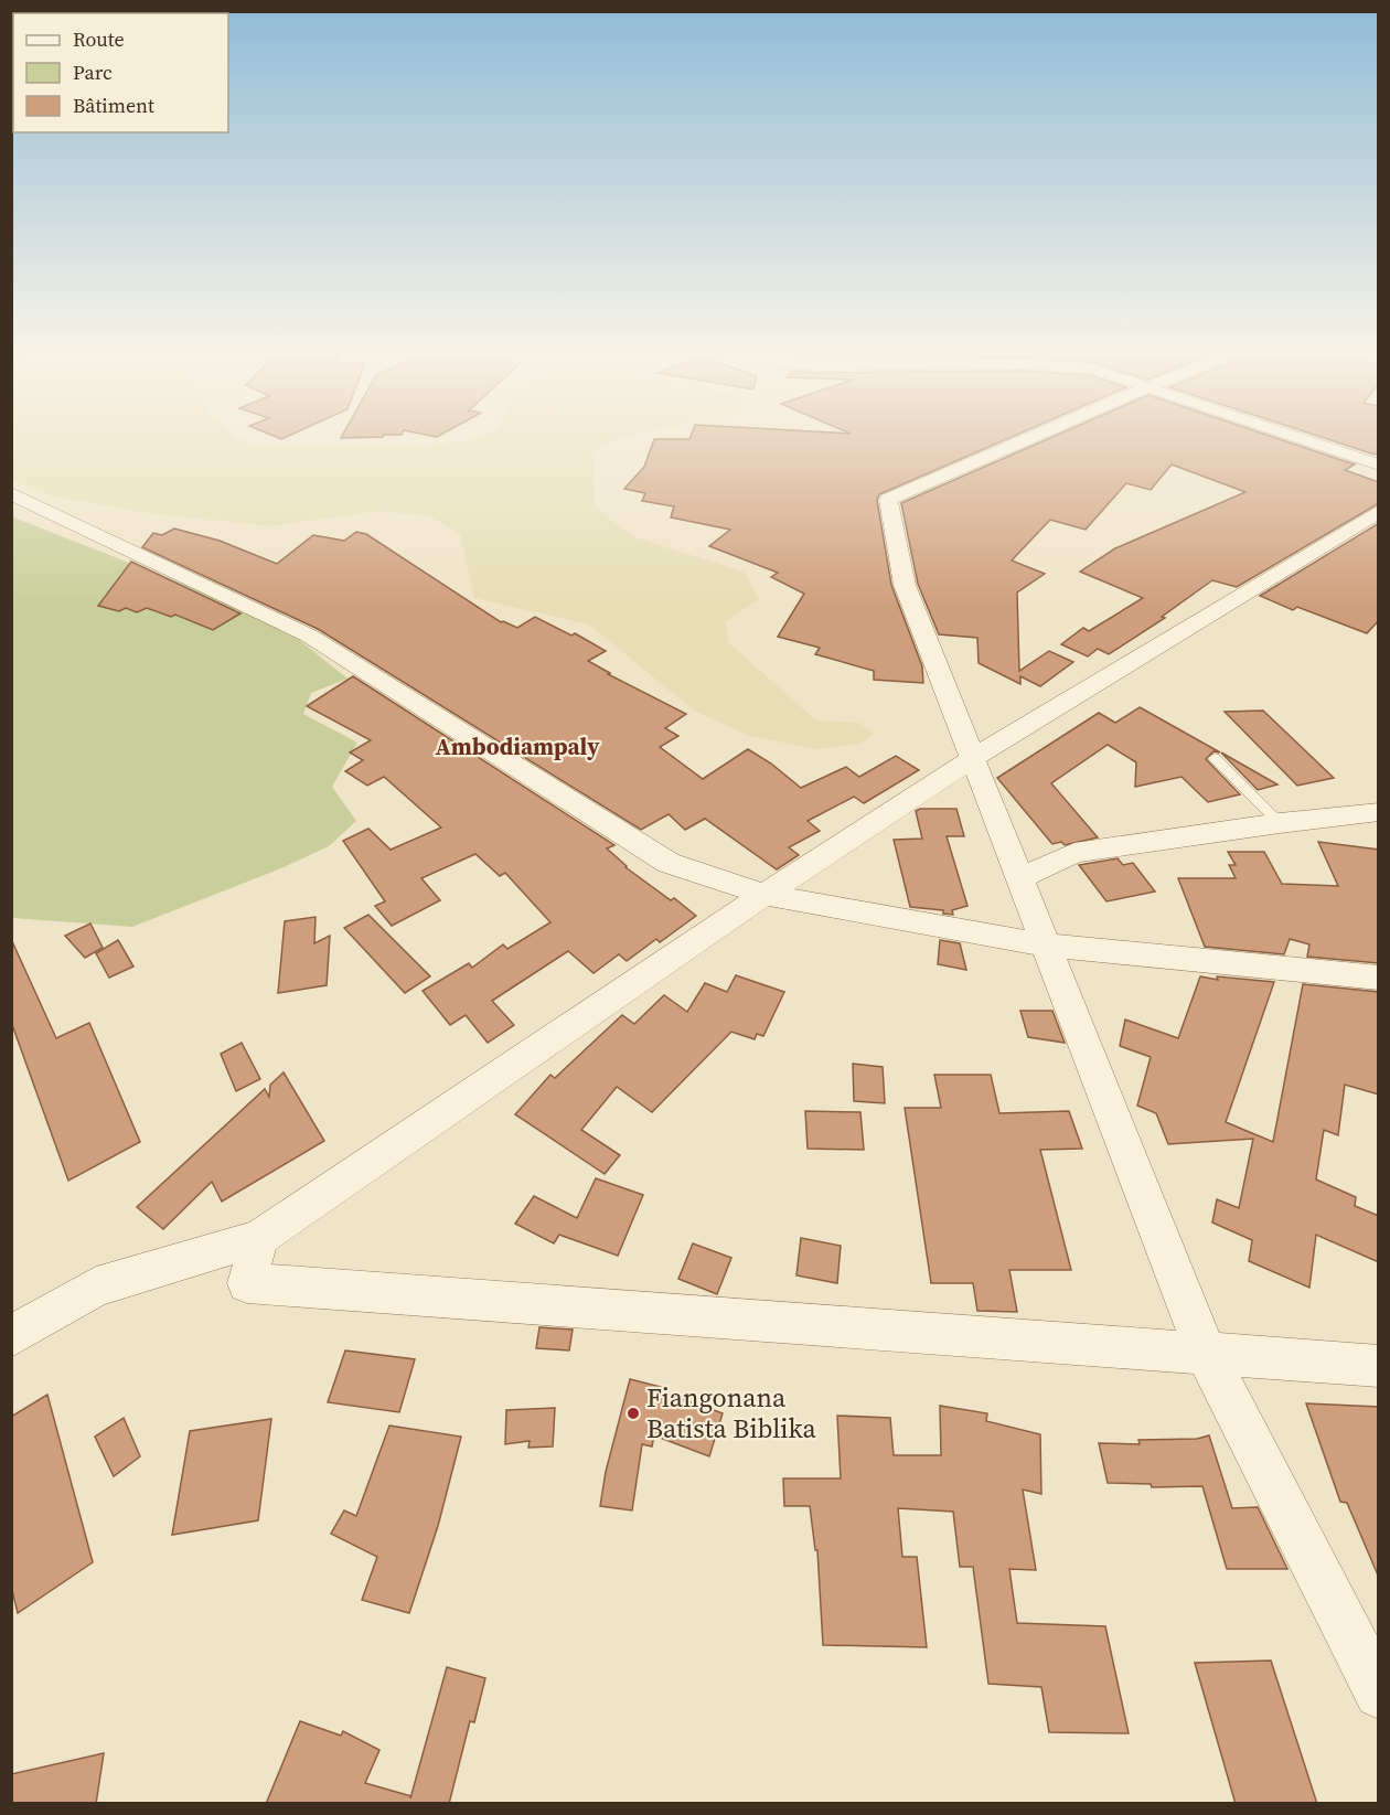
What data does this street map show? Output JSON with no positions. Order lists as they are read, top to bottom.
{
  "districts": ["Ambodiampaly"],
  "places": ["Fiangonana Batista Biblika"],
  "legend": ["Route", "Parc", "Bâtiment"]
}
